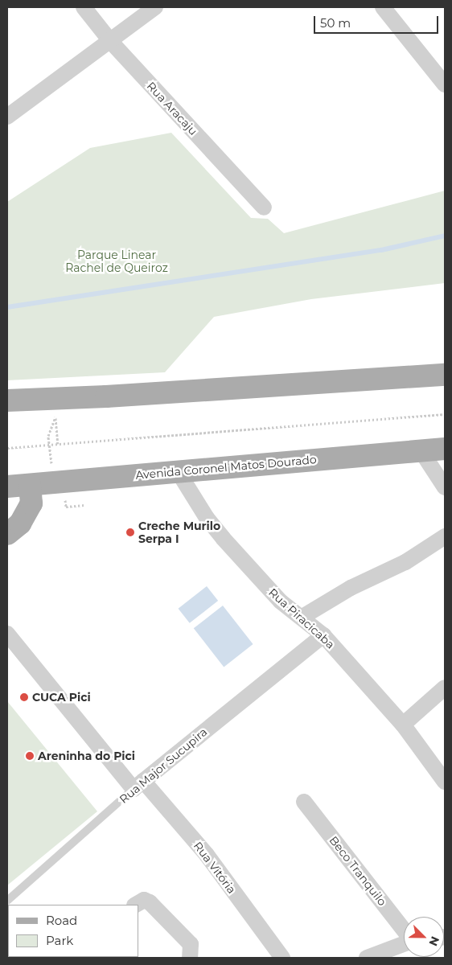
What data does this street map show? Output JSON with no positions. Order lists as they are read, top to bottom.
{
  "streets": {
    "main road": ["Avenida Coronel Matos Dourado"],
    "street": [
      "Rua Aracaju",
      "Rua Piracicaba",
      "Rua Major Sucupira",
      "Rua Vitória",
      "Beco Tranquilo"
    ]
  },
  "crossings": [
    ["Avenida Coronel Matos Dourado", "Rua Piracicaba"],
    ["Rua Piracicaba", "Rua Major Sucupira"],
    ["Rua Major Sucupira", "Rua Vitória"]
  ],
  "parks": ["Parque Linear Rachel de Queiroz"],
  "places": ["Creche Murilo Serpa I", "CUCA Pici", "Areninha do Pici"],
  "legend": ["Road", "Park"],
  "scale_bar": "50 m",
  "north": "bottom right"
}
